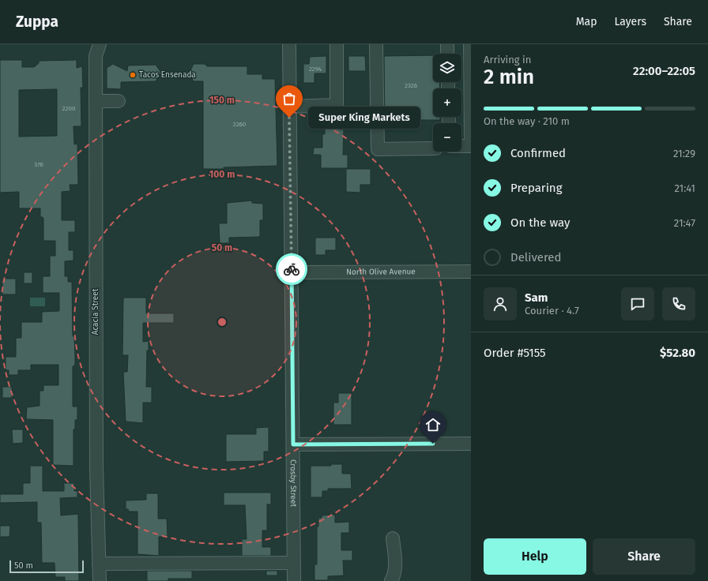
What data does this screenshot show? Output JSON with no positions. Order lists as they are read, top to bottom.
{
  "streets": {
    "street": ["North Olive Avenue", "Acacia Street", "Crosby Street"]
  },
  "crossings": [
    ["North Olive Avenue", "Crosby Street"]
  ],
  "places": ["Tacos Ensenada", "Super King Markets"],
  "house_numbers": [
    "2294",
    "2326",
    "2200",
    "2260",
    "376"
  ],
  "scale_bar": "50 m",
  "page": {
    "header": "Zuppa",
    "nav": ["Map", "Layers", "Share"],
    "heading": ["2 min", "Arriving in", "22:00–22:05"],
    "panel": [
      "Sam",
      "Courier · 4.7",
      "Order #5155",
      "$52.80"
    ],
    "map_buttons": ["+", "−"],
    "bar": "On the way · 210 m",
    "bubble": "Super King Markets",
    "list": [
      ["Confirmed", "21:29"],
      ["Preparing", "21:41"],
      ["On the way", "21:47"],
      "Delivered"
    ],
    "buttons": ["Help", "Share"],
    "scale": "50 m"
  },
  "rings": ["150 m", "100 m", "50 m"]
}
